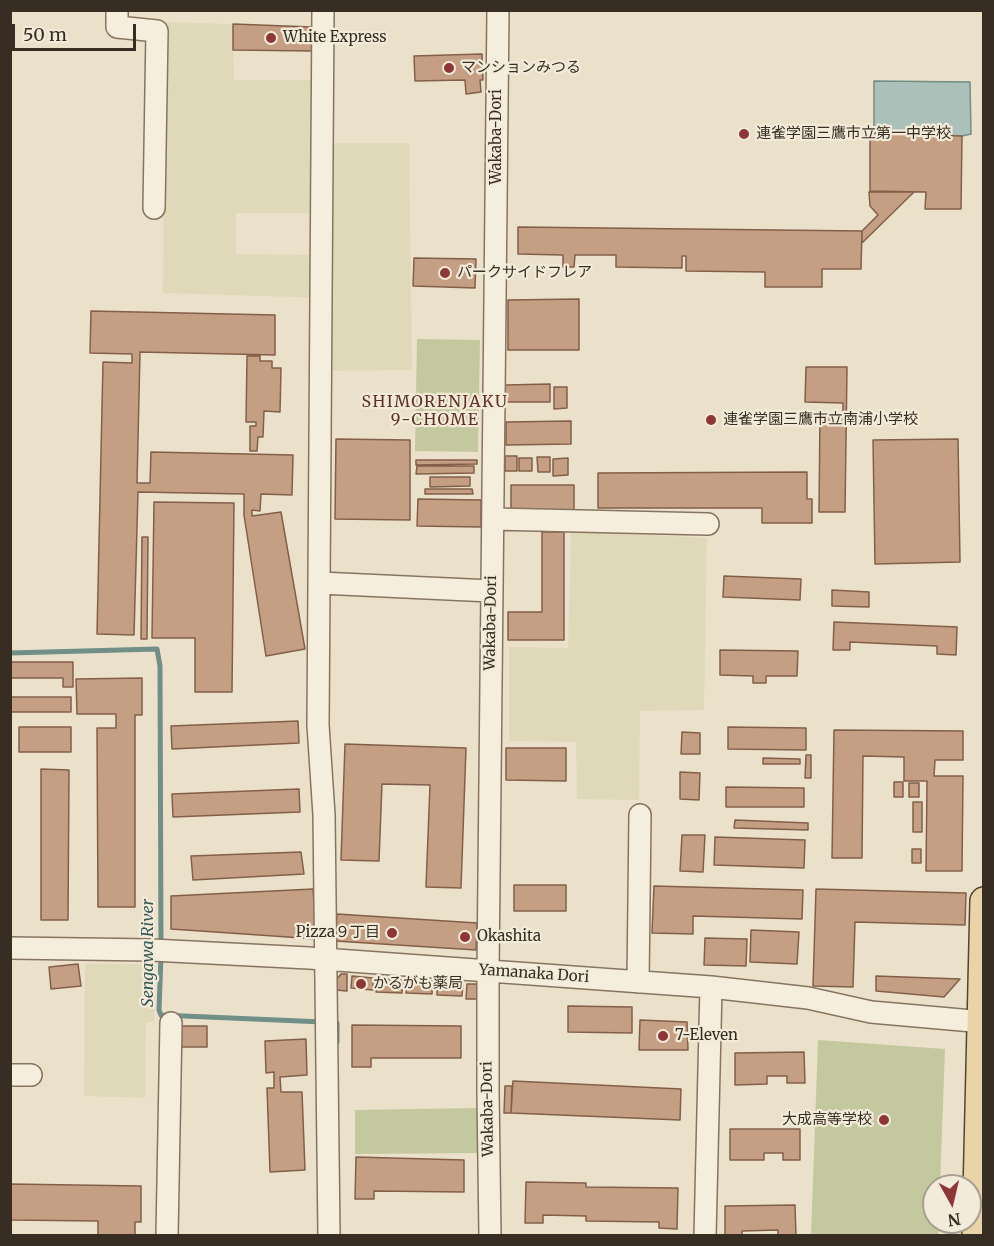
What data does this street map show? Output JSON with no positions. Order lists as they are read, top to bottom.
{
  "streets": {
    "street": ["Wakaba-Dori", "Yamanaka Dori"]
  },
  "crossings": [
    ["Wakaba-Dori", "Yamanaka Dori"]
  ],
  "districts": ["SHIMORENJAKU 9-CHOME"],
  "water": ["Sengawa River"],
  "places": [
    "White Express",
    "マンションみつる",
    "連雀学園三鷹市立第一中学校",
    "パークサイドフレア",
    "連雀学園三鷹市立南浦小学校",
    "Pizza９丁目",
    "Okashita",
    "かるがも薬局",
    "7-Eleven",
    "大成高等学校"
  ],
  "scale_bar": "50 m",
  "north": "bottom"
}
